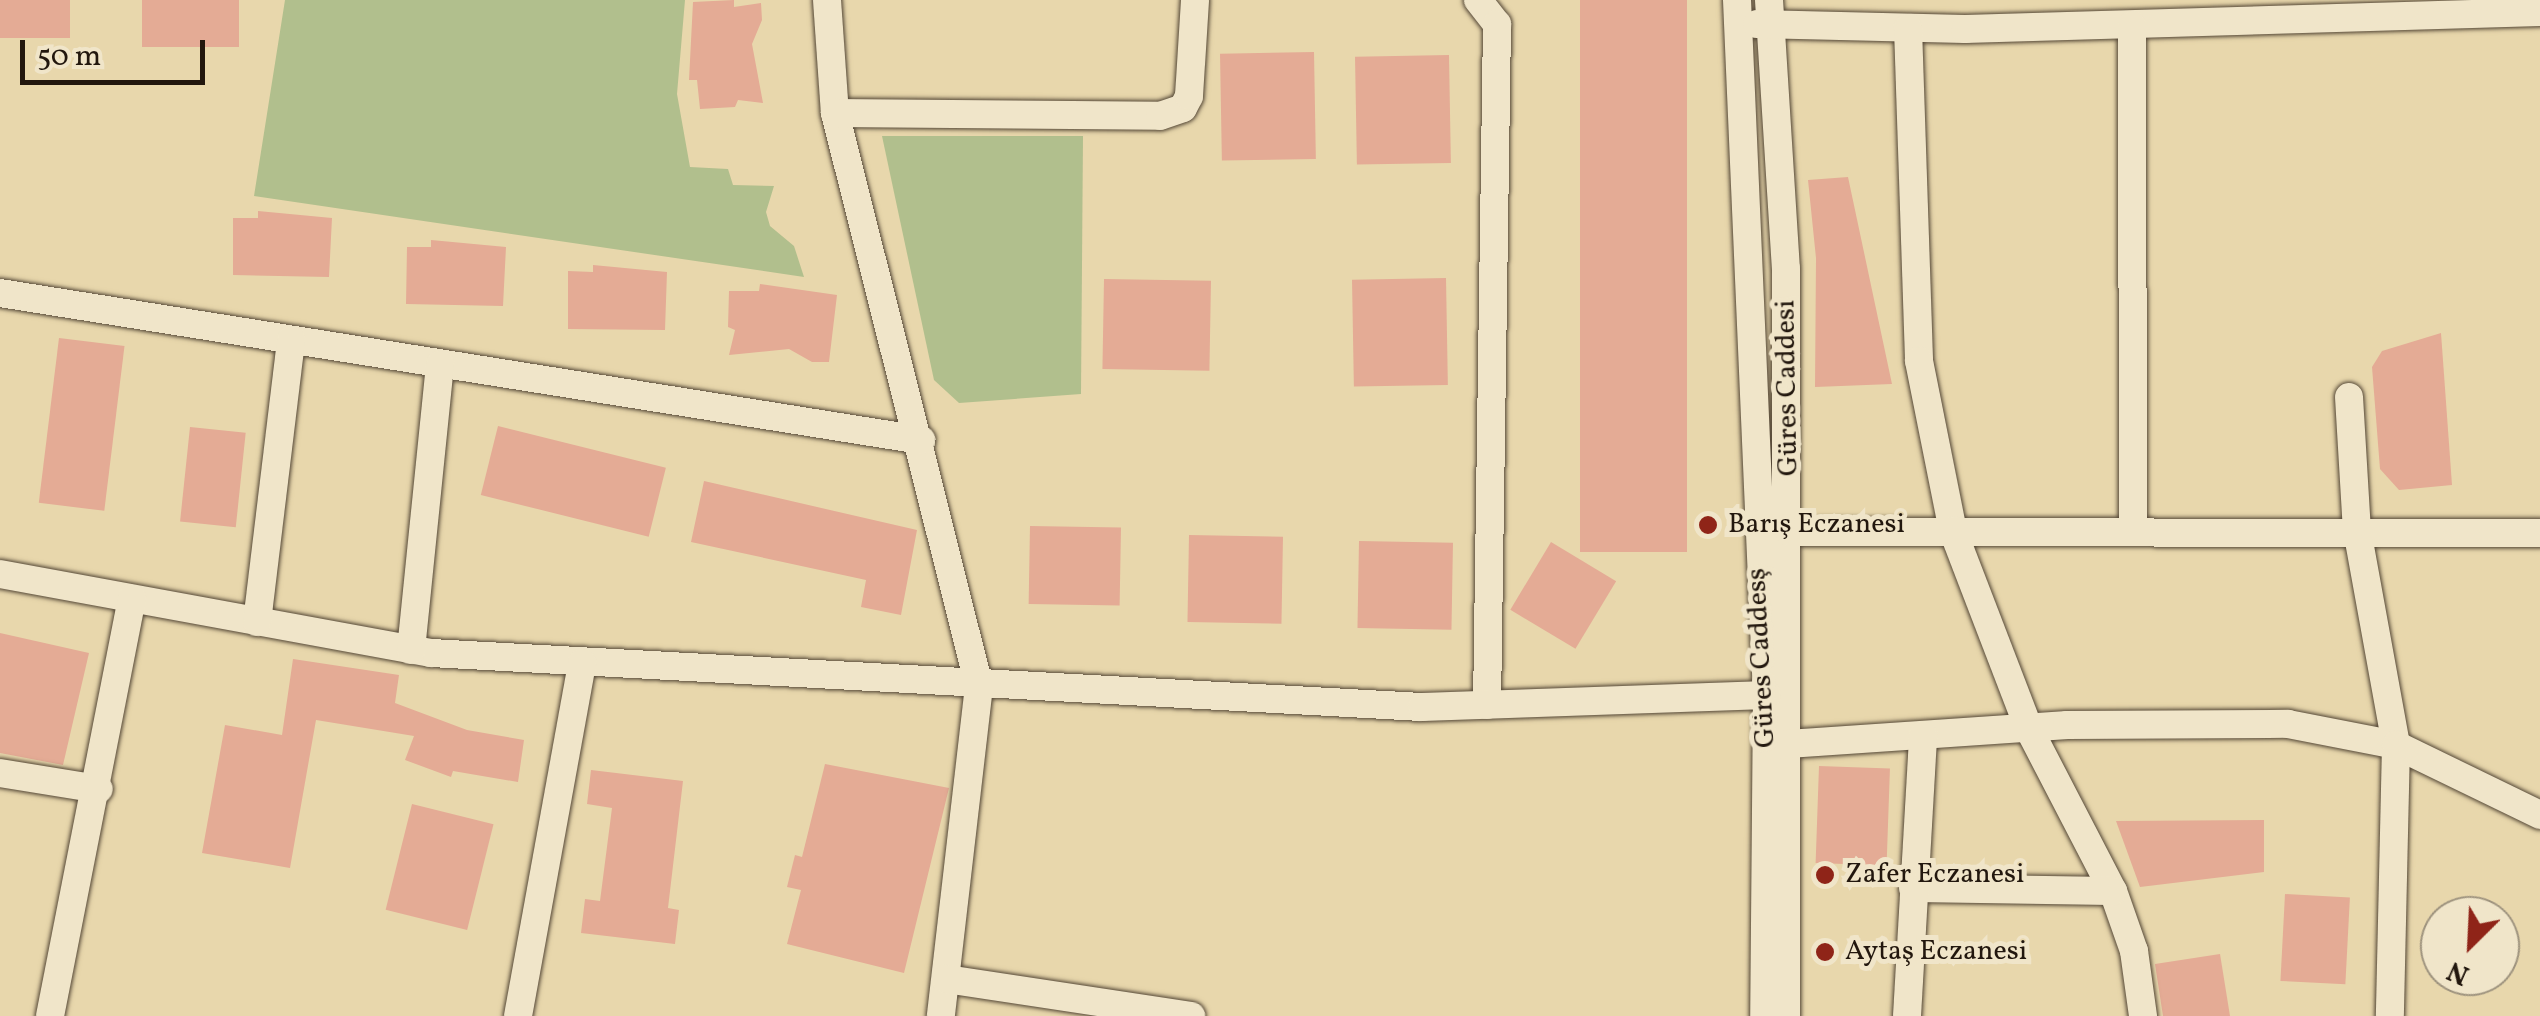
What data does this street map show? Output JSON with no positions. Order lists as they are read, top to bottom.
{
  "streets": {
    "street": ["Güres Caddesi", "Güres Caddesş"]
  },
  "crossings": [
    ["Güres Caddesi", "Güres Caddesş"]
  ],
  "places": ["Barış Eczanesi", "Zafer Eczanesi", "Aytaş Eczanesi"],
  "scale_bar": "50 m",
  "north": "bottom left"
}
